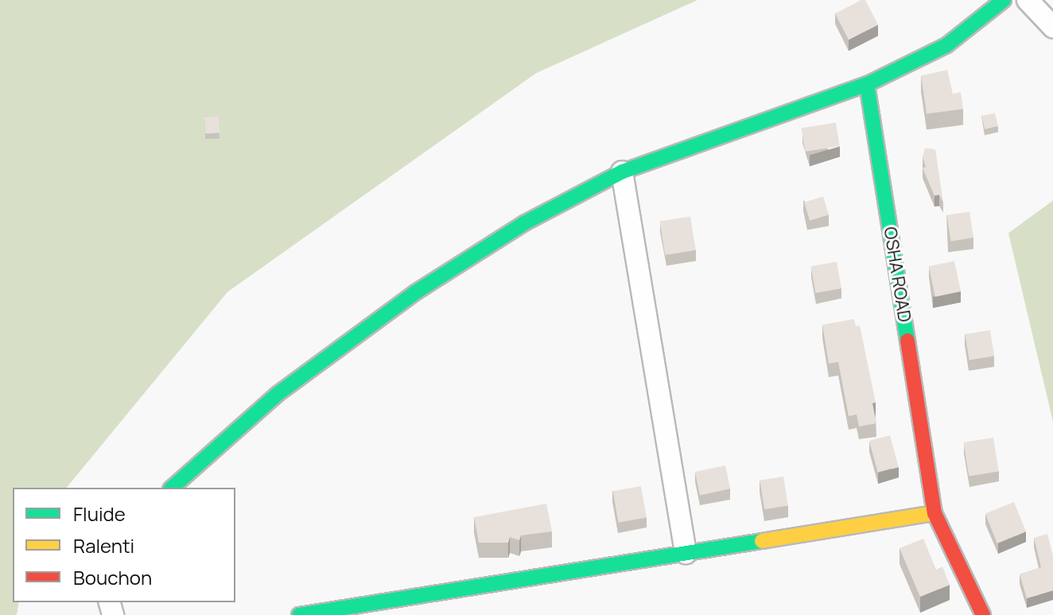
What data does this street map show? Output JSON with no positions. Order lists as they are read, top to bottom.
{
  "streets": {
    "street": ["OSHA ROAD"]
  },
  "legend": ["Fluide", "Ralenti", "Bouchon"]
}
